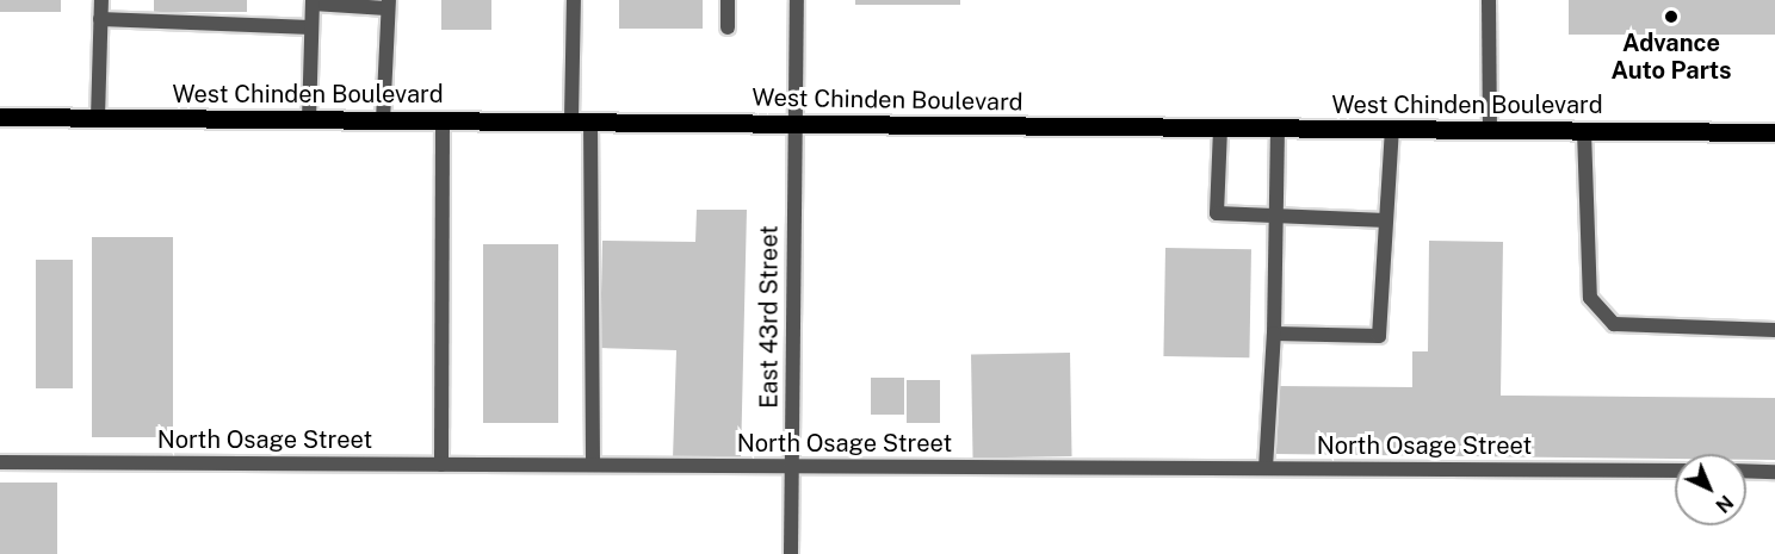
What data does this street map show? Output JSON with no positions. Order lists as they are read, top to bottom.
{
  "streets": {
    "main road": ["West Chinden Boulevard"],
    "street": ["East 43rd Street", "North Osage Street"]
  },
  "crossings": [
    ["West Chinden Boulevard", "East 43rd Street"],
    ["East 43rd Street", "North Osage Street"]
  ],
  "places": ["Advance Auto Parts"],
  "north": "bottom right"
}
